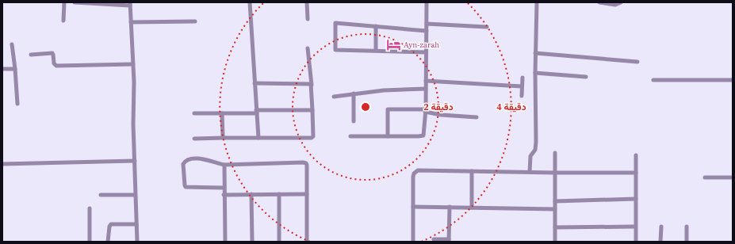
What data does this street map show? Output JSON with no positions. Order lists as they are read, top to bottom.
{
  "places": {
    "hotel": ["Ayn-zarah"]
  },
  "rings": ["2 دقيقة", "4 دقيقة"]
}
